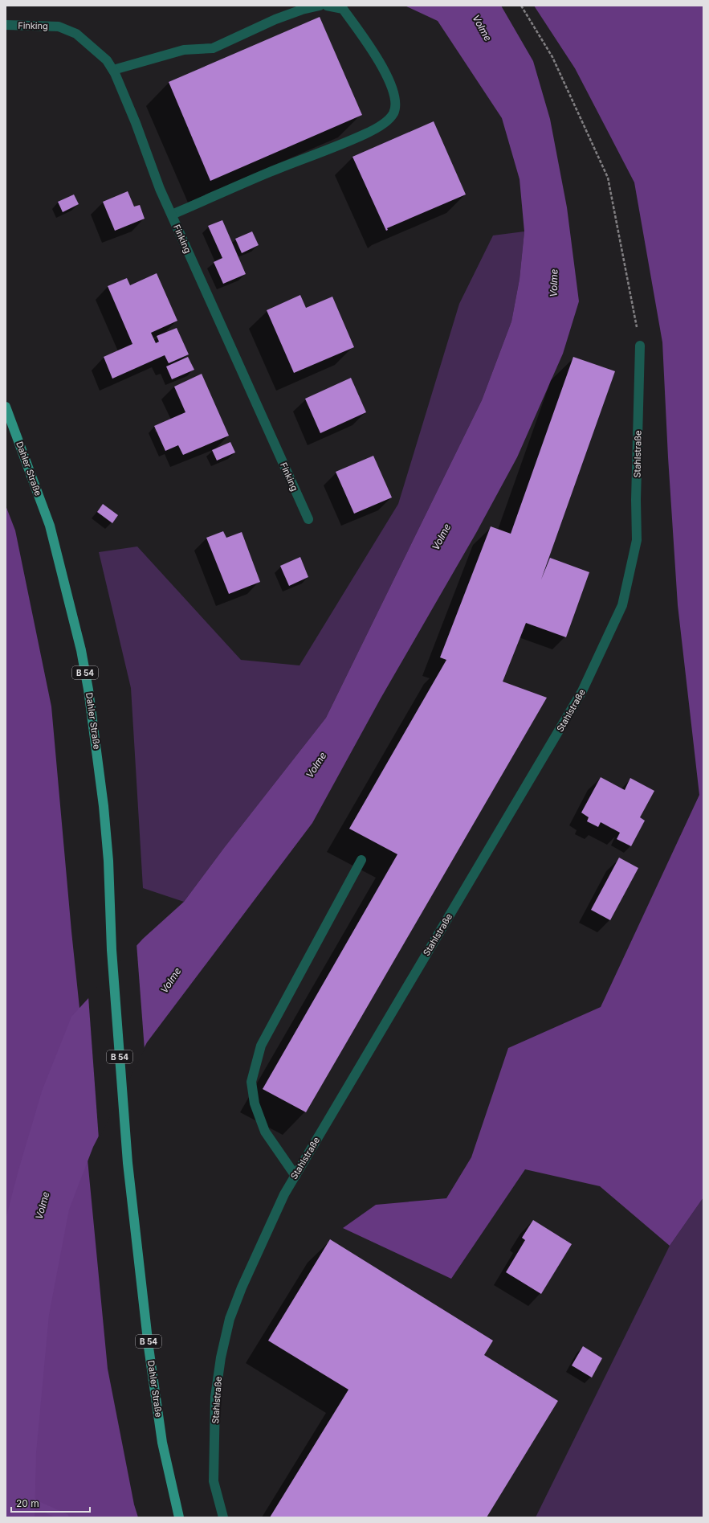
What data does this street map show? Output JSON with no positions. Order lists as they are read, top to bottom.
{
  "streets": {
    "main road": ["Dahler Straße", "B 54"],
    "street": ["Finking", "Stahlstraße"]
  },
  "water": ["Volme"],
  "scale_bar": "20 m"
}
